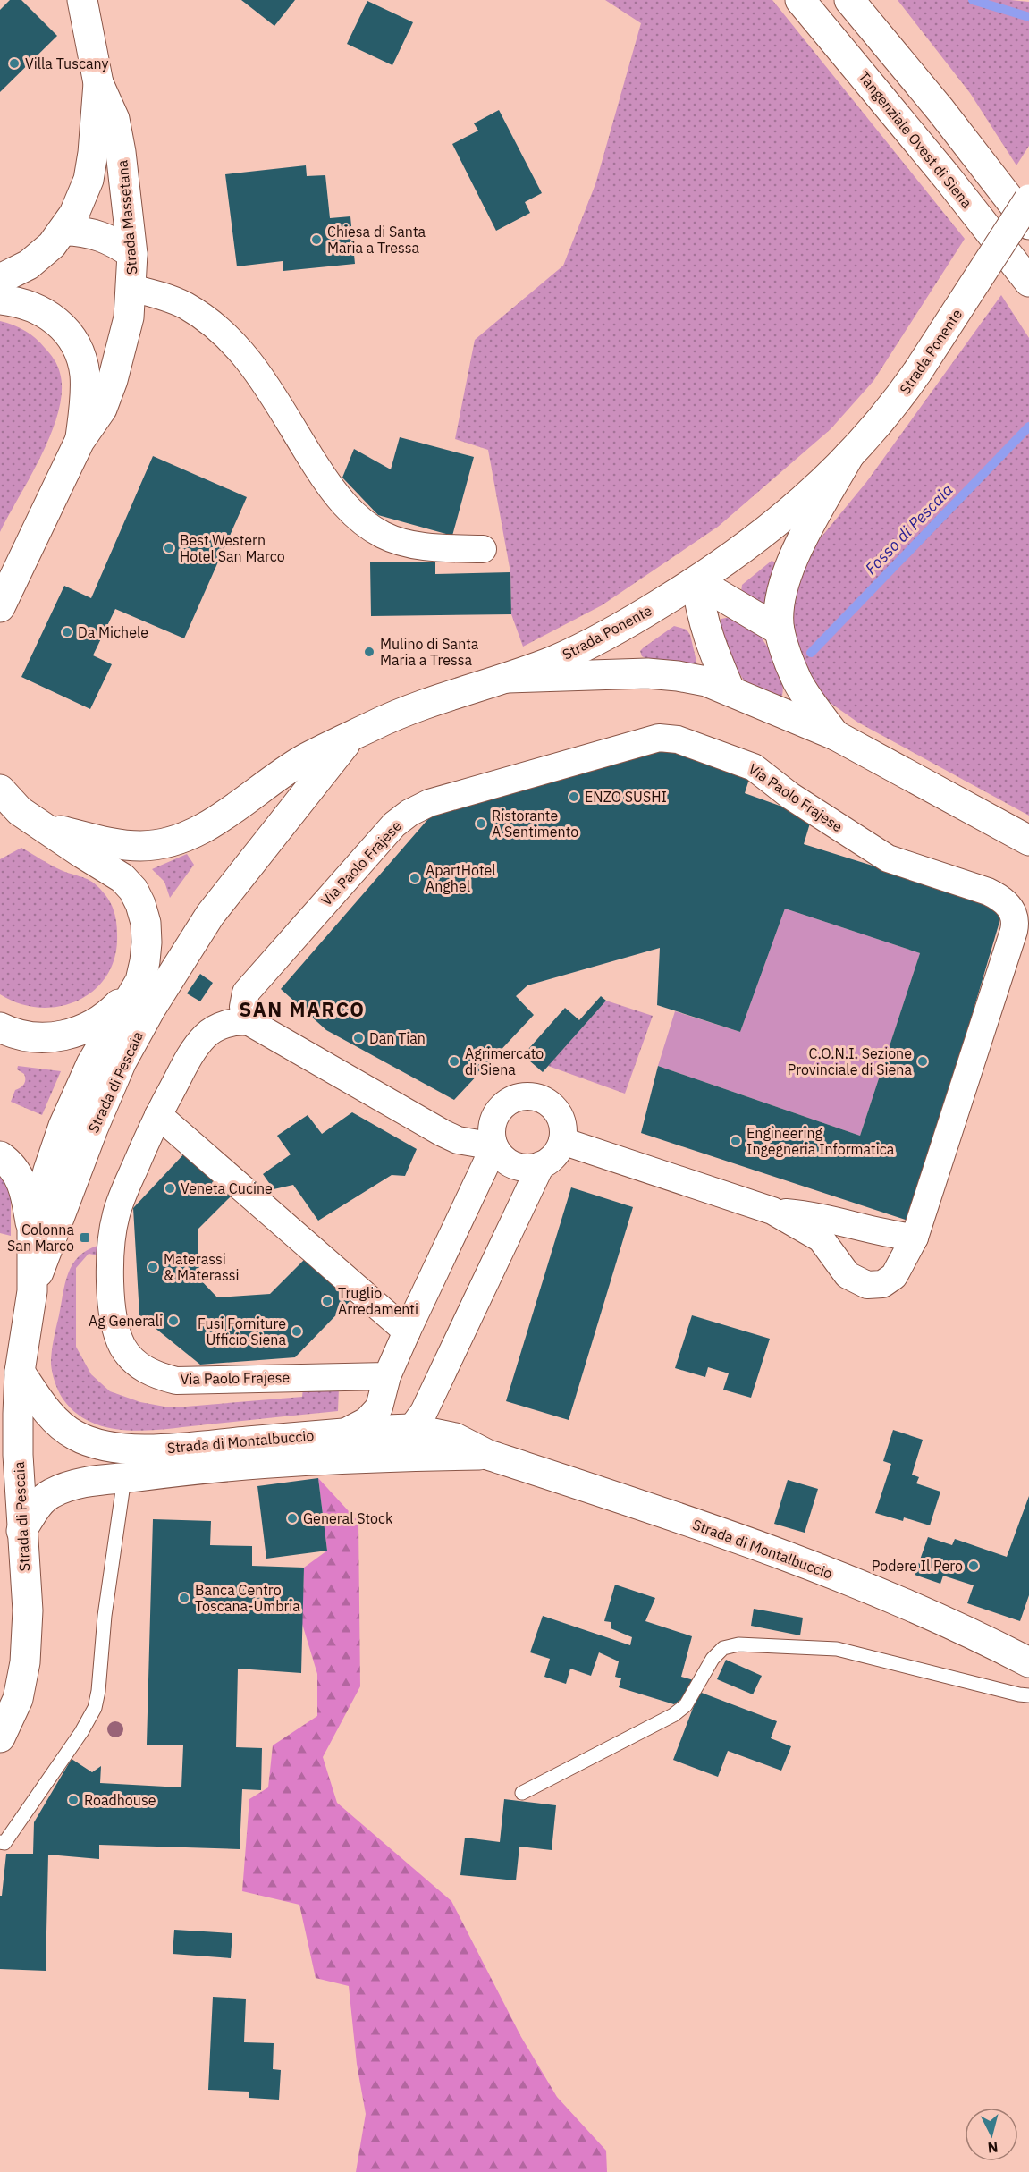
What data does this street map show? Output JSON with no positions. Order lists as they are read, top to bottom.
{
  "streets": {
    "main road": [
      "Tangenziale Ovest di Siena",
      "Strada Massetana",
      "Strada Ponente",
      "Strada di Pescaia",
      "Strada di Montalbuccio"
    ],
    "street": ["Via Paolo Frajese"]
  },
  "crossings": [
    ["Strada Ponente", "Strada di Pescaia"],
    ["Strada di Pescaia", "Strada di Montalbuccio"]
  ],
  "districts": ["SAN MARCO"],
  "water": ["Fosso di Pescaia"],
  "places": {
    "other": [
      "Villa Tuscany",
      "Chiesa di Santa Maria a Tressa",
      "Best Western Hotel San Marco",
      "Da Michele",
      "Mulino di Santa Maria a Tressa",
      "ENZO SUSHI",
      "Ristorante A Sentimento",
      "ApartHotel Anghel",
      "Dan Tian",
      "Agrimercato di Siena",
      "C.O.N.I. Sezione Provinciale di Siena",
      "Engineering Ingegneria Informatica",
      "Veneta Cucine",
      "Materassi & Materassi",
      "Truglio Arredamenti",
      "Ag Generali",
      "Fusi Forniture Ufficio Siena",
      "General Stock",
      "Podere Il Pero",
      "Banca Centro Toscana-Umbria",
      "Roadhouse"
    ],
    "transit": ["Colonna San Marco"]
  },
  "north": "bottom"
}
